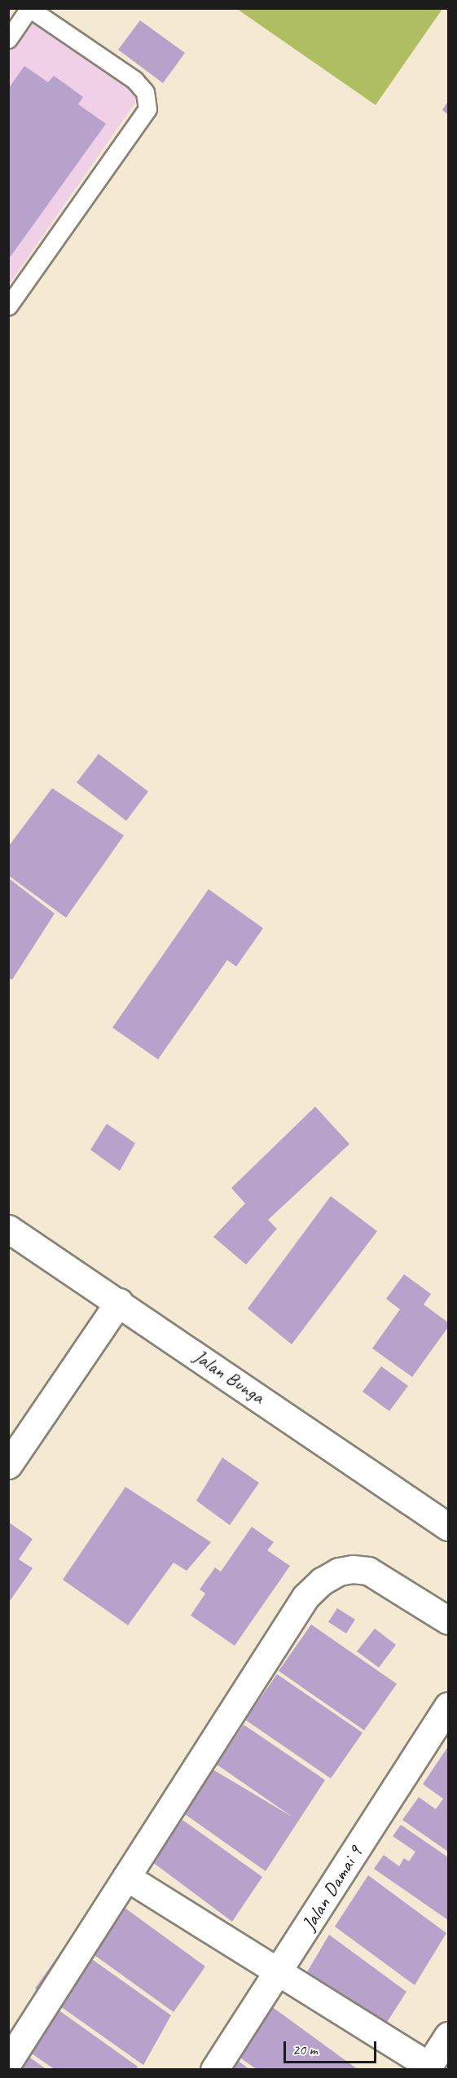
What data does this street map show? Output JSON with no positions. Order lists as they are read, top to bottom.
{
  "streets": {
    "street": ["Jalan Bunga", "Jalan Damai 9"]
  },
  "scale_bar": "20 m"
}
